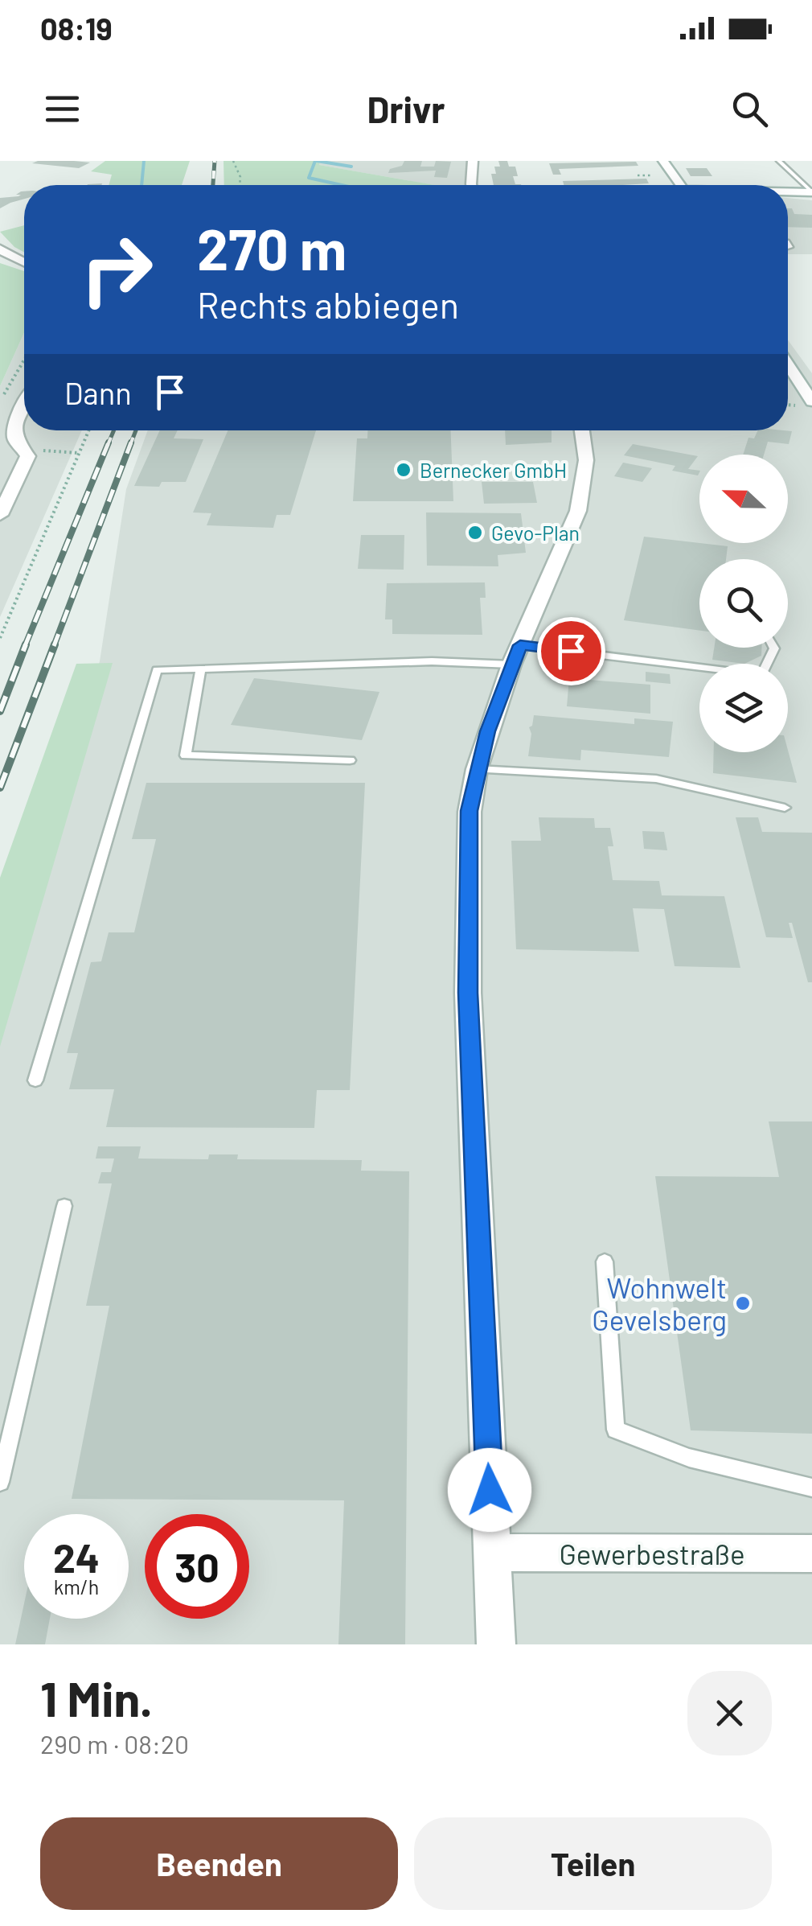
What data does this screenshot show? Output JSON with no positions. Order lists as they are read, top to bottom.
{
  "streets": {
    "street": ["Gewerbestraße"]
  },
  "places": ["Bernecker GmbH", "Gevo-Plan", "Wohnwelt Gevelsberg"],
  "north": "left",
  "page": {
    "status": "08:19",
    "header": "Drivr",
    "turn": ["270 m", "Rechts abbiegen"],
    "then": "Dann",
    "speed": "24 km/h",
    "limit": "30",
    "heading": ["1 Min.", "290 m · 08:20"],
    "buttons": ["Beenden", "Teilen"]
  }
}
